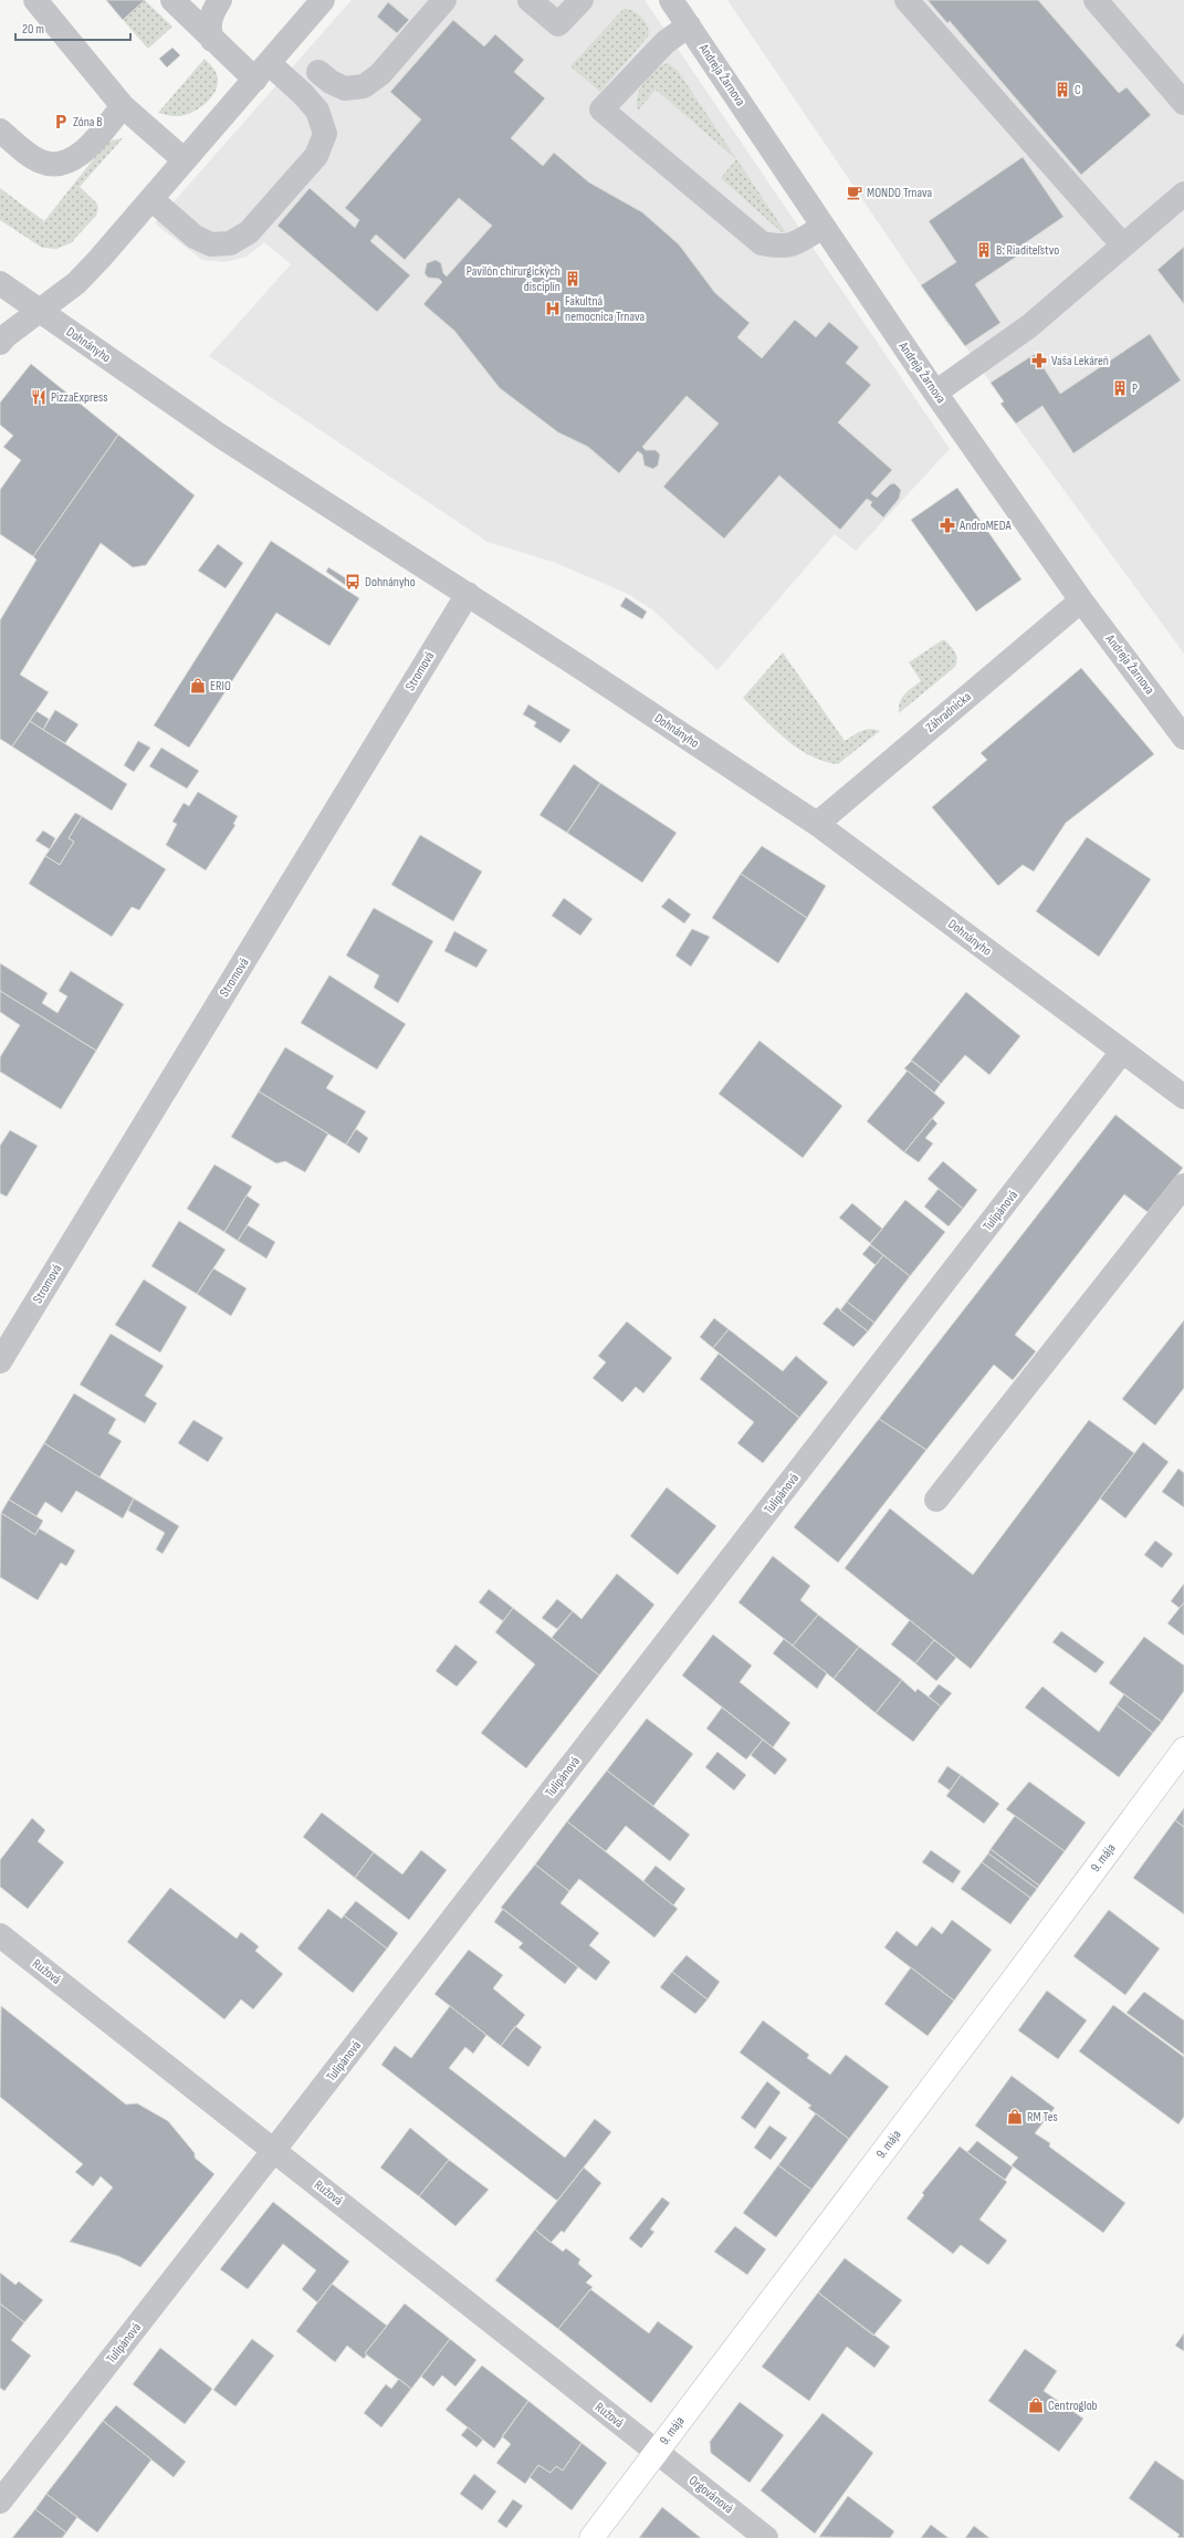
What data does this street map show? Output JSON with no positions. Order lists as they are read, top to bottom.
{
  "streets": {
    "main road": ["9. mája"],
    "street": [
      "Andreja Žarnova",
      "Dohnányho",
      "Stromová",
      "Záhradnícka",
      "Tulipánová",
      "Ružová",
      "Orgovánová"
    ]
  },
  "crossings": [
    ["Andreja Žarnova", "Záhradnícka"],
    ["Dohnányho", "Stromová"],
    ["Dohnányho", "Záhradnícka"],
    ["Dohnányho", "Tulipánová"],
    ["Tulipánová", "Ružová"],
    ["9. mája", "Ružová"],
    ["9. mája", "Orgovánová"],
    ["Ružová", "Orgovánová"]
  ],
  "places": {
    "building": [
      "C",
      "B: Riaditeľstvo",
      "Pavilón chirurgických disciplín",
      "P"
    ],
    "parking": ["Zóna B"],
    "cafe": ["MONDO Trnava"],
    "hospital": ["Fakultná nemocnica Trnava"],
    "pharmacy": ["Vaša Lekáreň", "AndroMEDA"],
    "restaurant": ["PizzaExpress"],
    "bus stop": ["Dohnányho"],
    "shop": ["ERIO", "RM Tes", "Centroglob"]
  },
  "scale_bar": "20 m"
}
